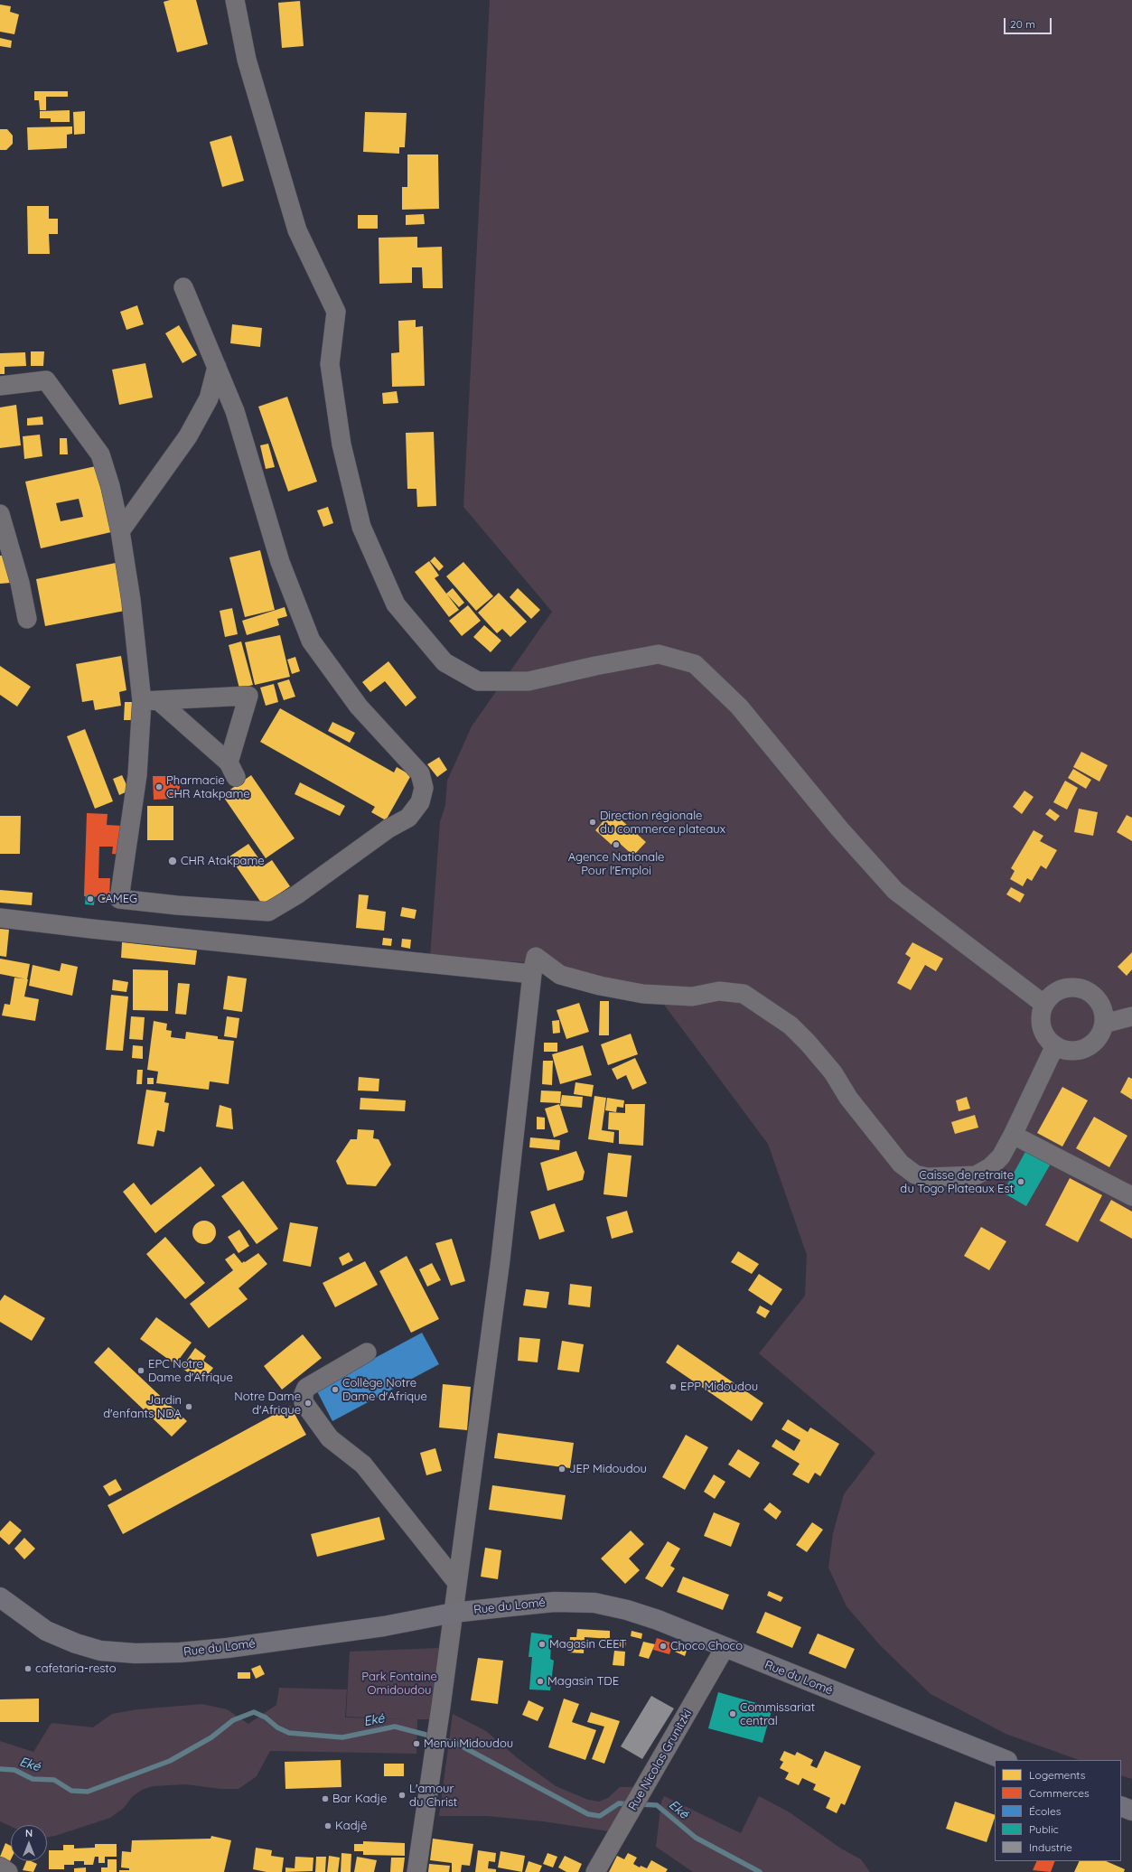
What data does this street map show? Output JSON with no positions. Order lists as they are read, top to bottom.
{
  "streets": {
    "main road": ["Rue du Lomé"],
    "street": ["Rue Nicolas Grunitzki"]
  },
  "crossings": [
    ["Rue du Lomé", "Rue Nicolas Grunitzki"]
  ],
  "water": ["Eké"],
  "parks": ["Park Fontaine Omidoudou"],
  "places": [
    "Pharmacie CHR Atakpame",
    "Direction régionale du commerce plateaux",
    "Agence Nationale Pour l'Emploi",
    "CHR Atakpame",
    "CAMEG",
    "Caisse de retraite du Togo Plateaux Est",
    "EPC Notre Dame d'Afrique",
    "EPP Midoudou",
    "Collège Notre Dame d'Afrique",
    "Notre Dame d'Afrique",
    "Jardin d'enfants NDA",
    "JEP Midoudou",
    "Magasin CEET",
    "Choco Choco",
    "cafetaria-resto",
    "Magasin TDE",
    "Commissariat central",
    "Menui Midoudou",
    "L'amour du Christ",
    "Bar Kadje",
    "Kadjê"
  ],
  "legend": [
    "Logements",
    "Commerces",
    "Écoles",
    "Public",
    "Industrie"
  ],
  "scale_bar": "20 m",
  "north": "top"
}
